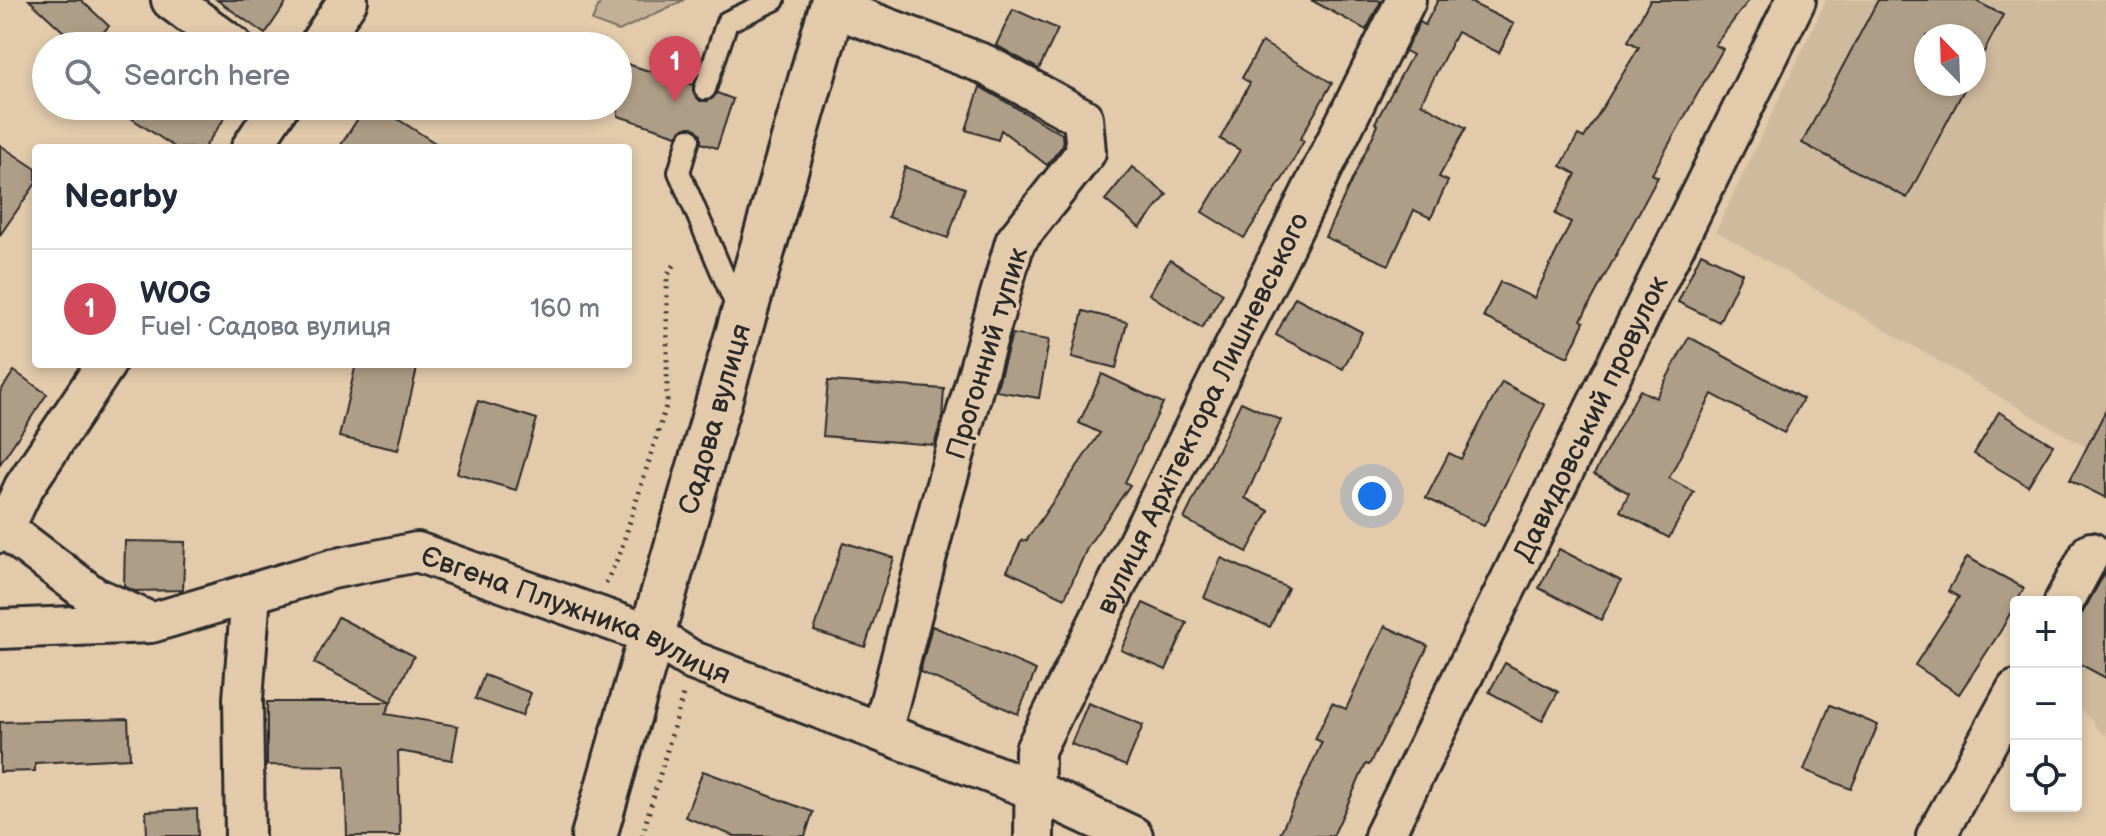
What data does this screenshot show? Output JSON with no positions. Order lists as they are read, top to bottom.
{
  "streets": {
    "main road": ["Садова вулиця"],
    "street": [
      "Прогонний тупик",
      "вулиця Архітектора Лишневського",
      "Давидовський провулок",
      "Євгена Плужника вулиця"
    ]
  },
  "crossings": [
    ["Прогонний тупик", "Садова вулиця"],
    ["Прогонний тупик", "Євгена Плужника вулиця"],
    ["вулиця Архітектора Лишневського", "Євгена Плужника вулиця"],
    ["Садова вулиця", "Євгена Плужника вулиця"]
  ],
  "north": "top left",
  "page": {
    "search": "Search here",
    "pins": "1",
    "heading": "Nearby",
    "list": [
      {
        "mark": "1",
        "name": "WOG",
        "note": "Fuel · Садова вулиця",
        "value": "160 m"
      }
    ],
    "map_buttons": ["+", "−"]
  }
}
